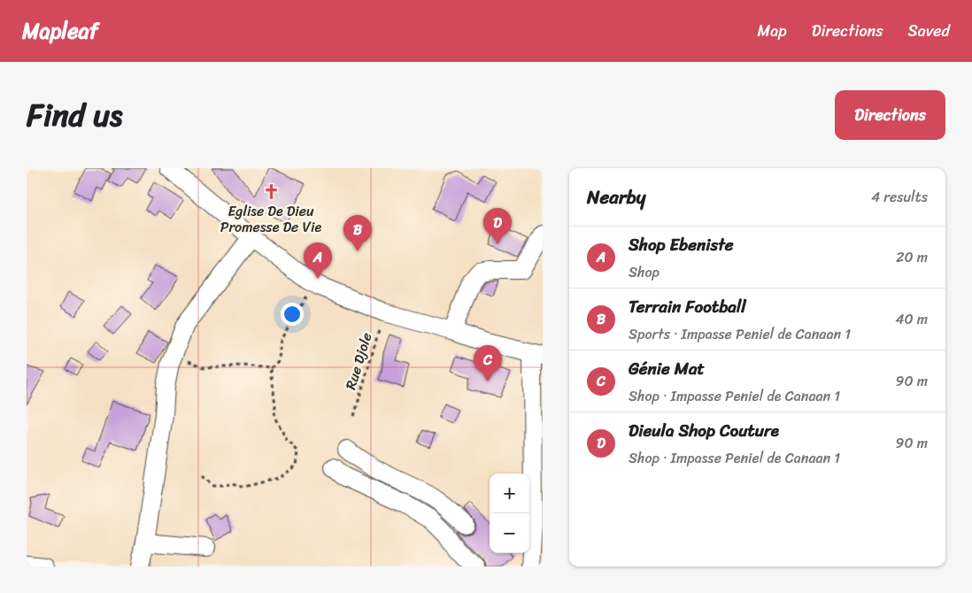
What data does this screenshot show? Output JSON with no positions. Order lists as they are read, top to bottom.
{
  "streets": {
    "path": ["Rue Djole"]
  },
  "places": {
    "church": ["Eglise De Dieu Promesse De Vie"]
  },
  "page": {
    "header": "Mapleaf",
    "nav": ["Map", "Directions", "Saved"],
    "title": "Find us",
    "buttons": "Directions",
    "heading": ["Nearby", "4 results"],
    "pins": [
      "D",
      "B",
      "A",
      "C"
    ],
    "list": [
      {
        "mark": "A",
        "name": "Shop Ebeniste",
        "note": "Shop",
        "value": "20 m"
      },
      {
        "mark": "B",
        "name": "Terrain Football",
        "note": "Sports · Impasse Peniel de Canaan 1",
        "value": "40 m"
      },
      {
        "mark": "C",
        "name": "Génie Mat",
        "note": "Shop · Impasse Peniel de Canaan 1",
        "value": "90 m"
      },
      {
        "mark": "D",
        "name": "Dieula Shop Couture",
        "note": "Shop · Impasse Peniel de Canaan 1",
        "value": "90 m"
      }
    ],
    "map_buttons": ["+", "−"]
  }
}
